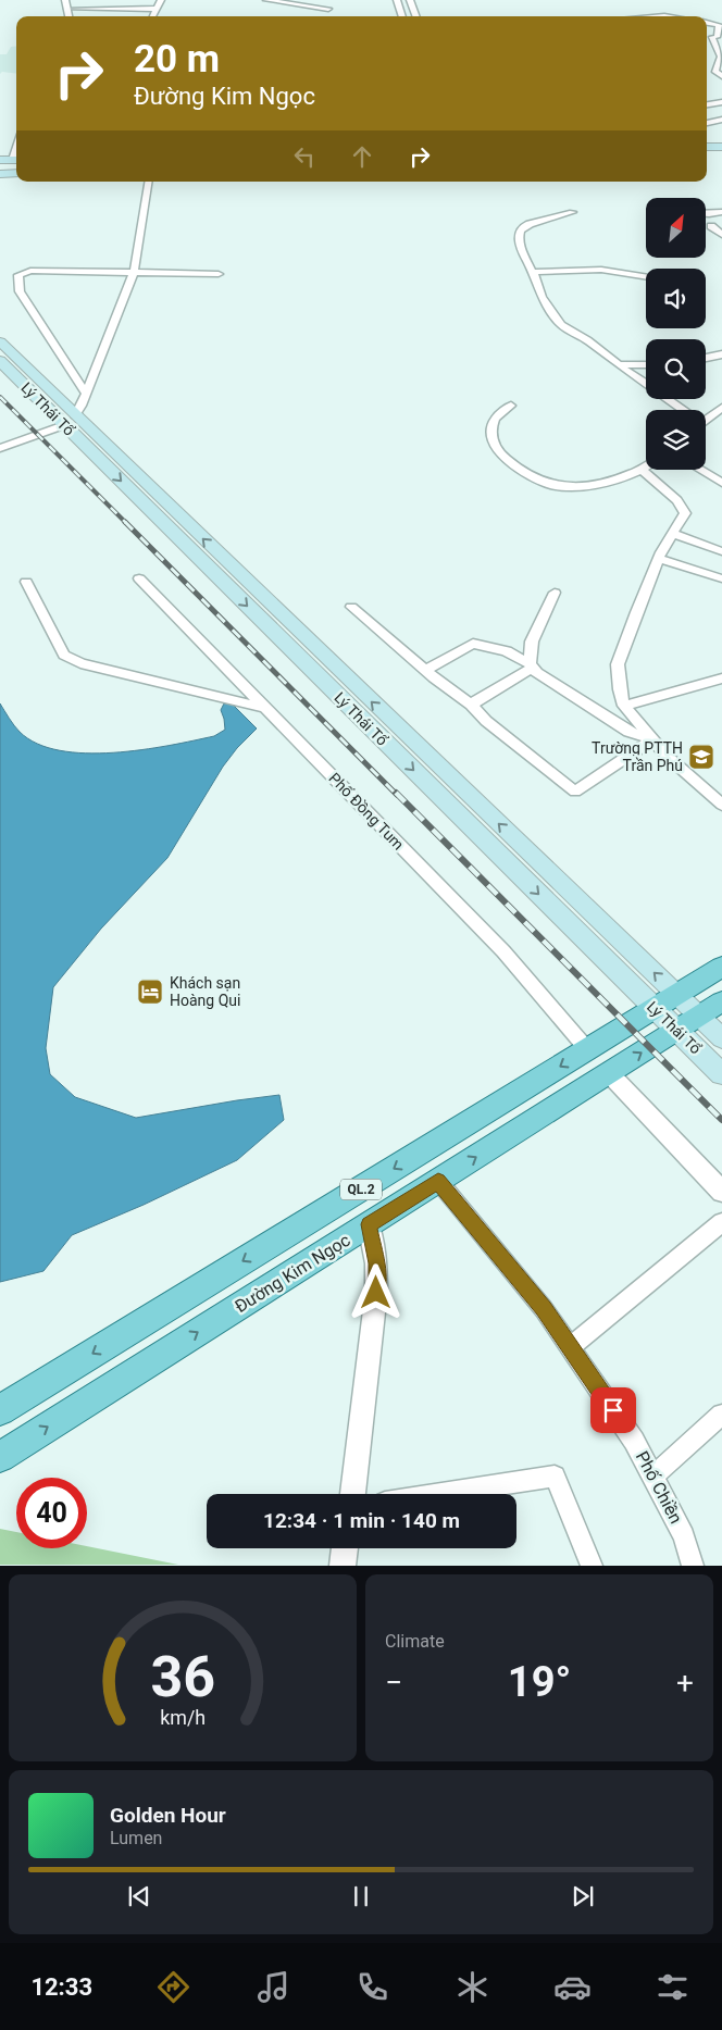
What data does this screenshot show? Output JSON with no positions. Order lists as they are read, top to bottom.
{
  "streets": {
    "main road": ["Lý Thái Tổ", "QL.2", "Đường Kim Ngọc"],
    "street": ["Phố Đồng Tum", "Phố Chiền"]
  },
  "crossings": [
    ["Lý Thái Tổ", "QL.2"],
    ["Lý Thái Tổ", "Đường Kim Ngọc"],
    ["Phố Đồng Tum", "QL.2"],
    ["Đường Kim Ngọc", "Phố Chiền"]
  ],
  "places": {
    "school or university": ["Trường PTTH Trần Phú"],
    "hotel": ["Khách sạn Hoàng Qui"]
  },
  "north": "top right",
  "page": {
    "turn": ["20 m", "Đường Kim Ngọc"],
    "limit": "40",
    "trip": "12:34 · 1 min · 140 m",
    "tile": "Climate",
    "heat": ["−", "19°", "+"],
    "song": ["Golden Hour", "Lumen"],
    "tabs": "12:33",
    "gauge": ["36", "km/h"]
  }
}
